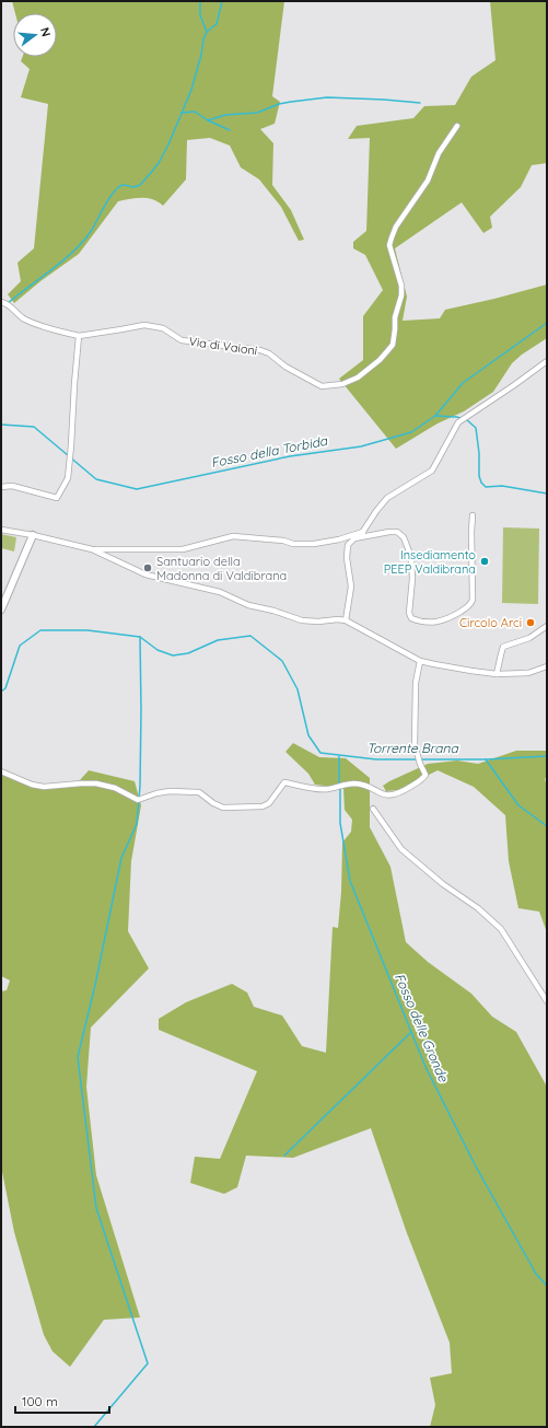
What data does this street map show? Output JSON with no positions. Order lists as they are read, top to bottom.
{
  "streets": {
    "street": ["Via di Vaioni"]
  },
  "water": ["Fosso della Torbida", "Torrente Brana", "Fosso delle Gronde"],
  "places": ["Insediamento PEEP Valdibrana", "Santuario della Madonna di Valdibrana", "Circolo Arci"],
  "scale_bar": "100 m",
  "north": "right"
}
